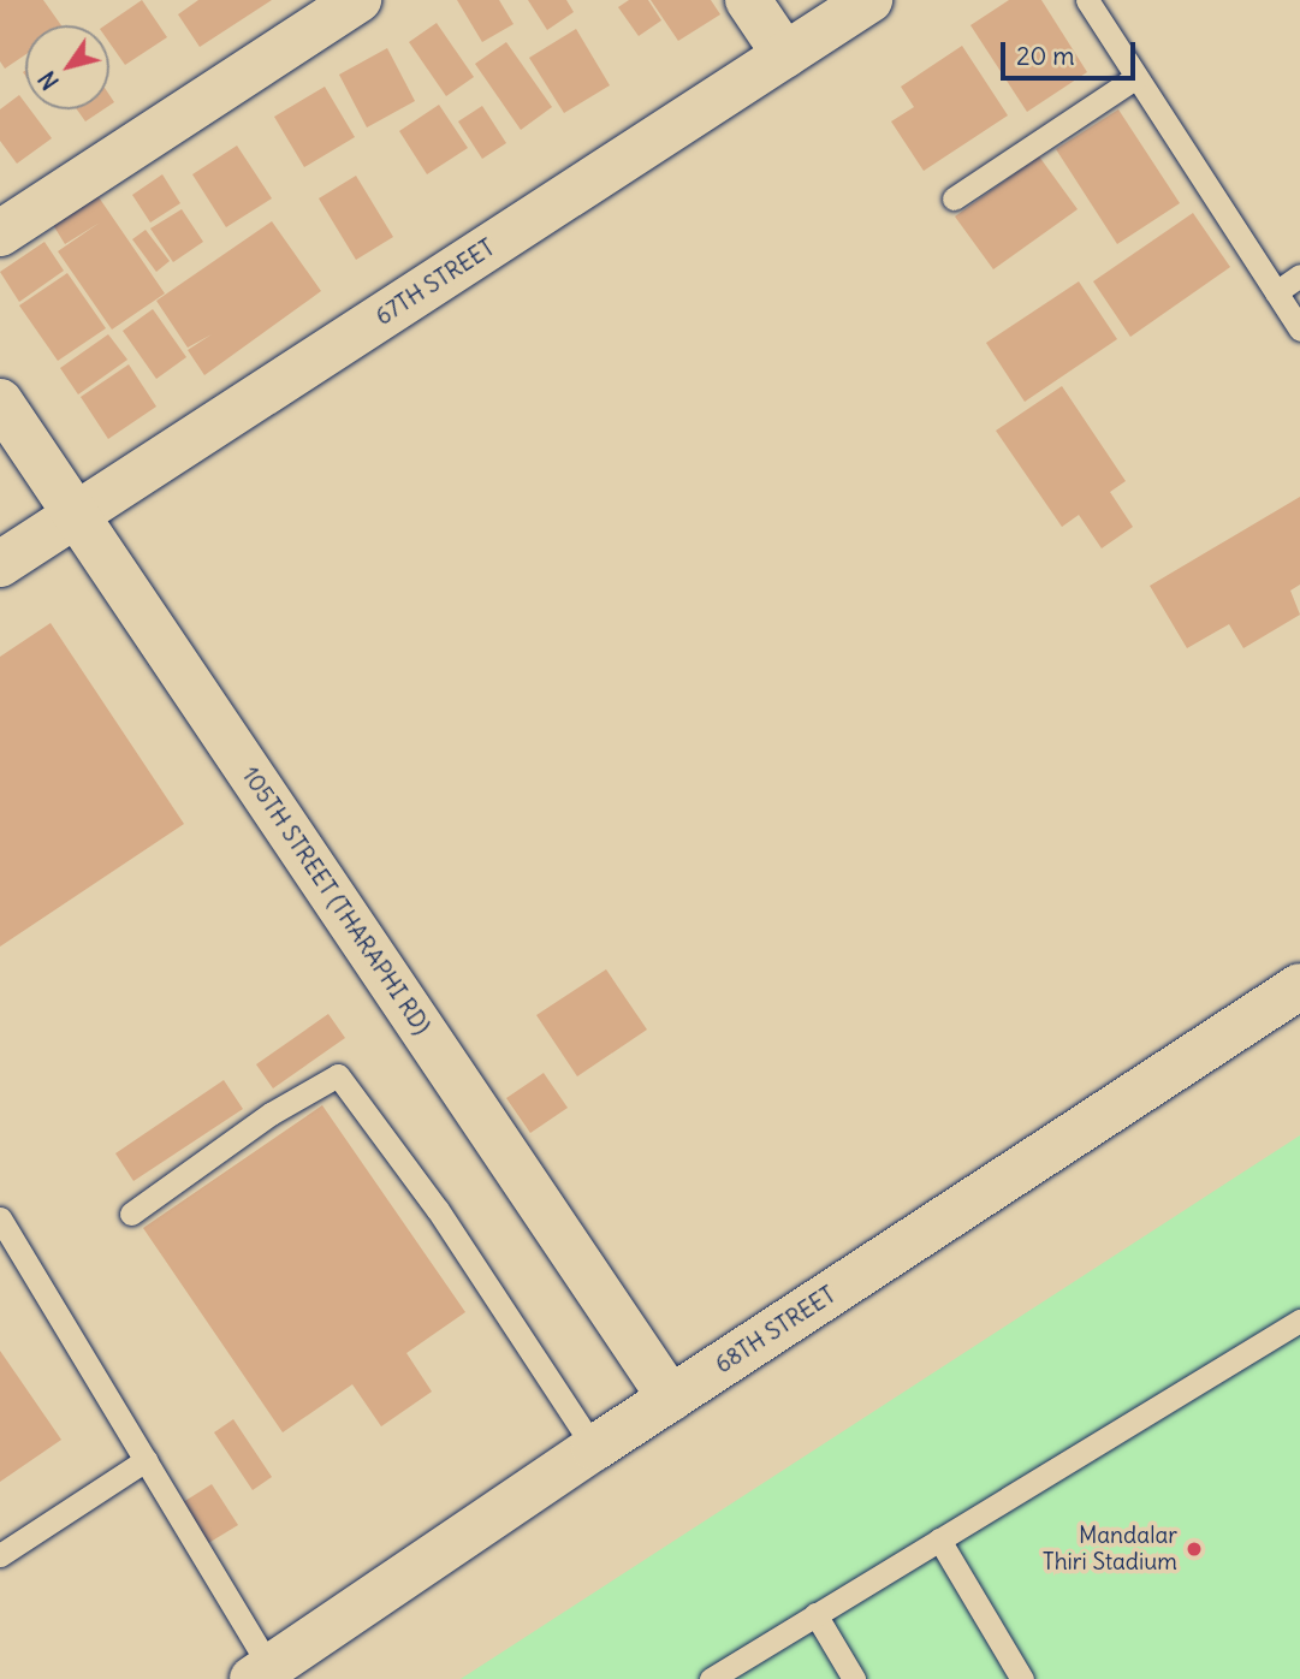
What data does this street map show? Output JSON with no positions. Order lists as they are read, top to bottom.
{
  "streets": {
    "street": ["67TH STREET", "105TH STREET (THARAPHI RD)", "68TH STREET"]
  },
  "crossings": [
    ["67TH STREET", "105TH STREET (THARAPHI RD)"],
    ["105TH STREET (THARAPHI RD)", "68TH STREET"]
  ],
  "places": ["Mandalar Thiri Stadium"],
  "scale_bar": "20 m",
  "north": "bottom left"
}
